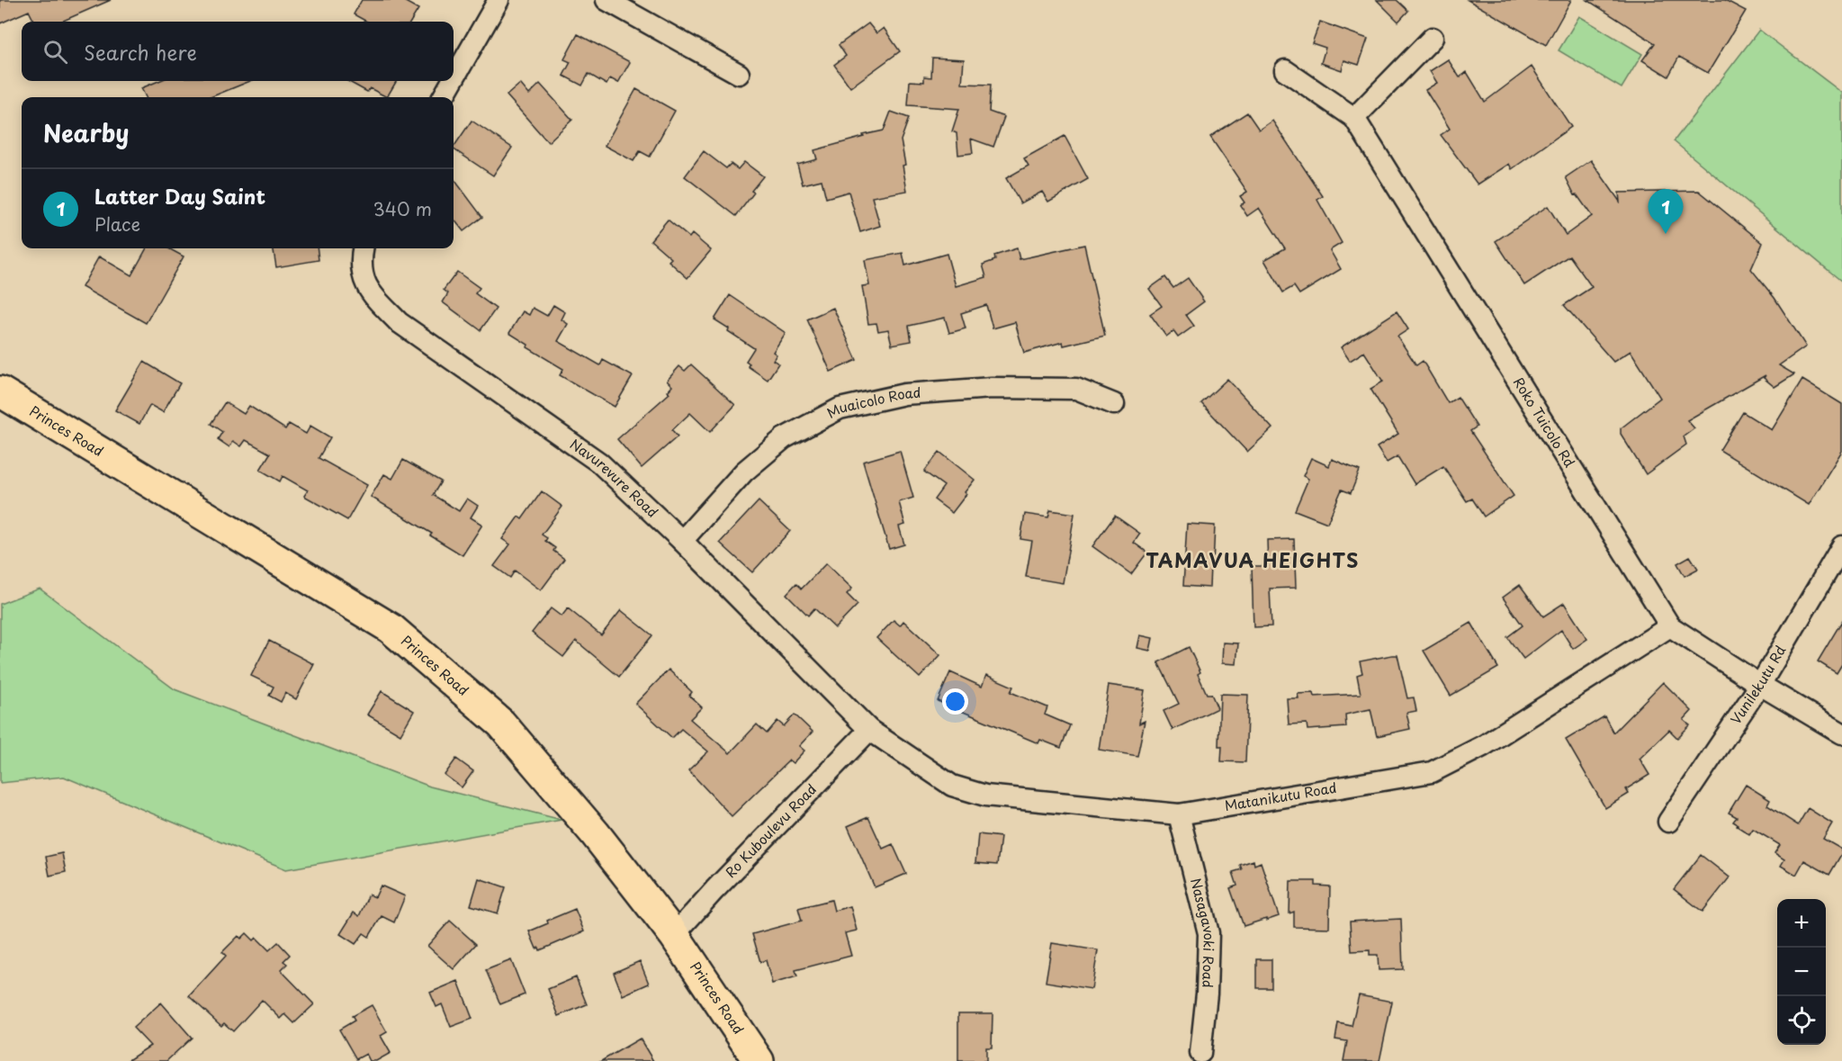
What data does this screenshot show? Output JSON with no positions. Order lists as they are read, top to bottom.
{
  "streets": {
    "main road": ["Princes Road"],
    "street": [
      "Muaicolo Road",
      "Roko Tuicolo Rd",
      "Navurevure Road",
      "Vunilekutu Rd",
      "Matanikutu Road",
      "Ro Kuboulevu Road",
      "Nasagavoki Road"
    ]
  },
  "crossings": [
    ["Muaicolo Road", "Navurevure Road"],
    ["Roko Tuicolo Rd", "Vunilekutu Rd"],
    ["Roko Tuicolo Rd", "Matanikutu Road"],
    ["Princes Road", "Ro Kuboulevu Road"],
    ["Navurevure Road", "Matanikutu Road"],
    ["Navurevure Road", "Ro Kuboulevu Road"],
    ["Matanikutu Road", "Ro Kuboulevu Road"],
    ["Matanikutu Road", "Nasagavoki Road"]
  ],
  "districts": ["TAMAVUA HEIGHTS"],
  "page": {
    "search": "Search here",
    "heading": "Nearby",
    "list": [
      {
        "mark": "1",
        "name": "Latter Day Saint",
        "note": "Place",
        "value": "340 m"
      }
    ],
    "pins": "1",
    "map_buttons": ["+", "−"]
  }
}
